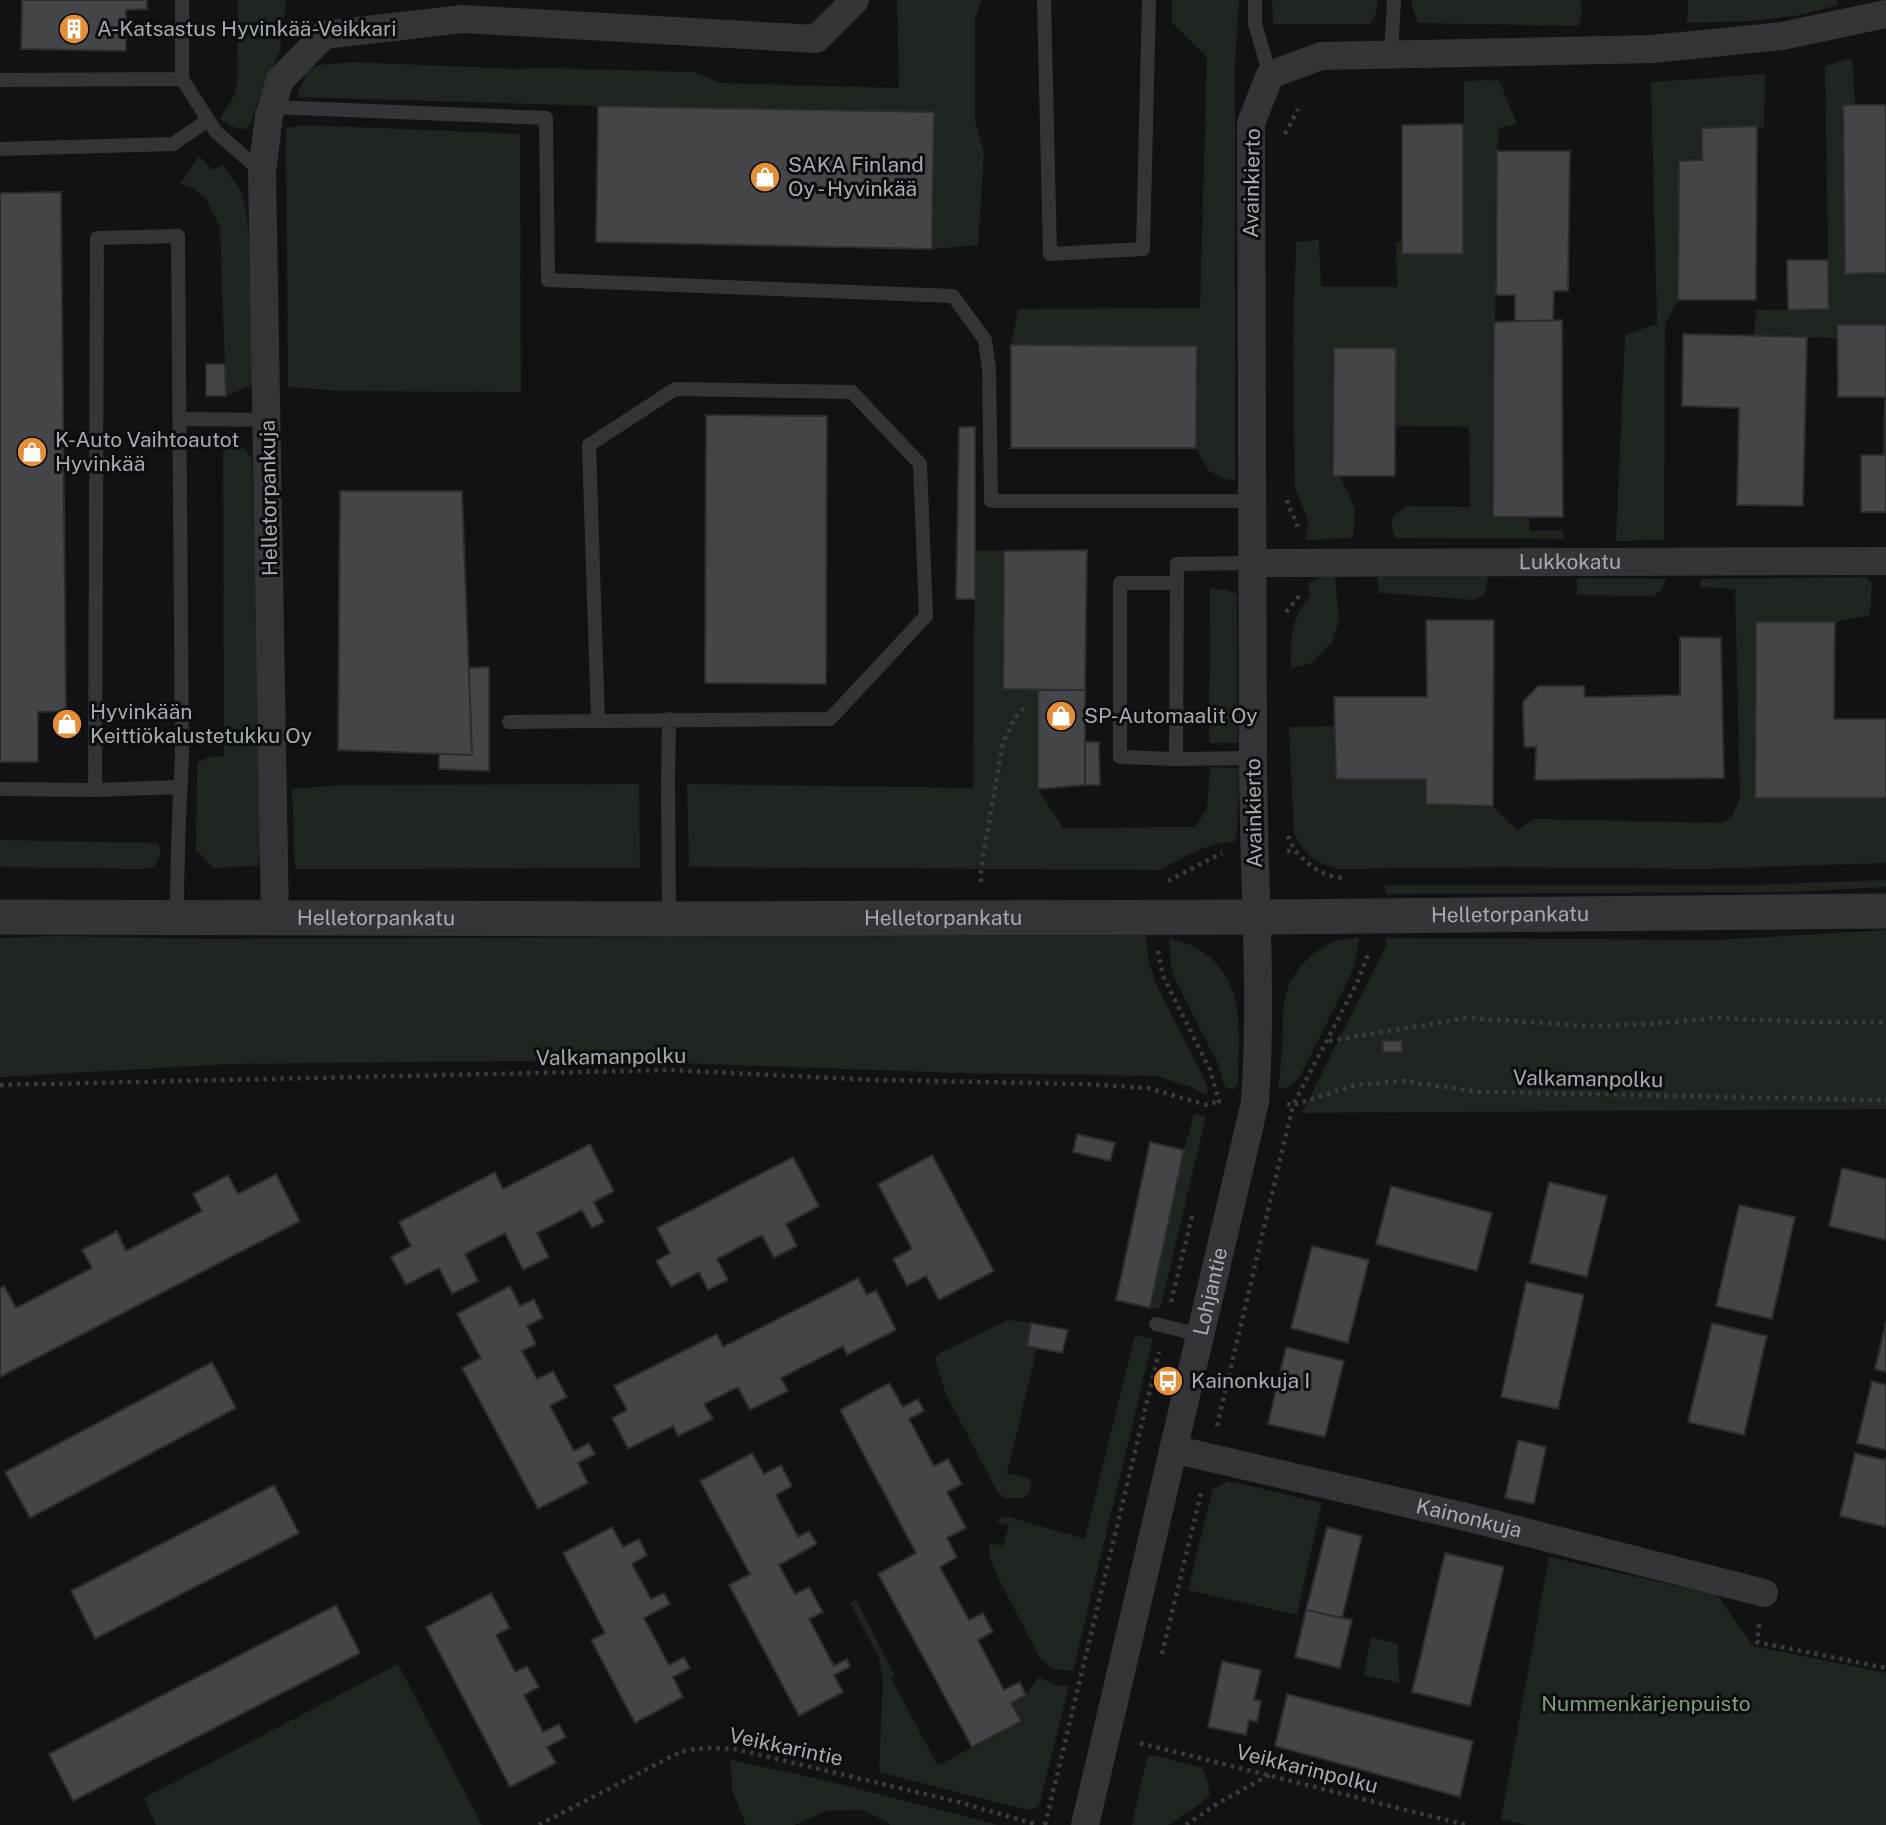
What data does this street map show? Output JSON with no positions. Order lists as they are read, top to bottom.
{
  "streets": {
    "street": [
      "Avainkierto",
      "Helletorpankuja",
      "Lukkokatu",
      "Helletorpankatu",
      "Lohjantie",
      "Kainonkuja"
    ],
    "path": ["Valkamanpolku", "Veikkarintie", "Veikkarinpolku"]
  },
  "crossings": [
    ["Avainkierto", "Lukkokatu"],
    ["Avainkierto", "Helletorpankatu"],
    ["Avainkierto", "Lohjantie"],
    ["Helletorpankuja", "Helletorpankatu"],
    ["Helletorpankatu", "Lohjantie"],
    ["Valkamanpolku", "Lohjantie"],
    ["Lohjantie", "Kainonkuja"]
  ],
  "parks": ["Nummenkärjenpuisto"],
  "places": {
    "building": ["A-Katsastus Hyvinkää-Veikkari"],
    "shop": [
      "SAKA Finland Oy - Hyvinkää",
      "K-Auto Vaihtoautot Hyvinkää",
      "SP-Automaalit Oy",
      "Hyvinkään Keittiökalustetukku Oy"
    ],
    "bus stop": ["Kainonkuja I"]
  }
}
